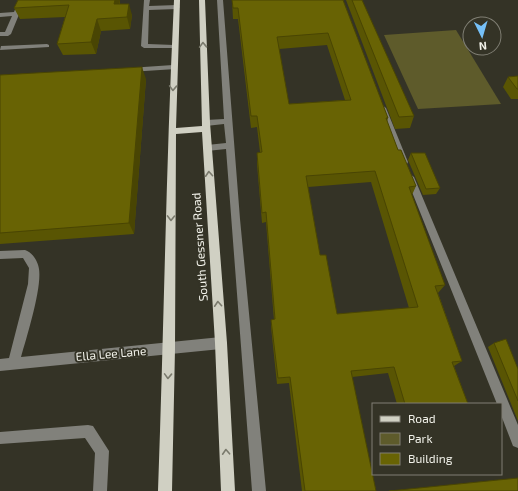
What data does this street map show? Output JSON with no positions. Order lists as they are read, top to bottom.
{
  "streets": {
    "main road": ["South Gessner Road"],
    "street": ["Ella Lee Lane"]
  },
  "crossings": [
    ["South Gessner Road", "Ella Lee Lane"]
  ],
  "legend": ["Road", "Park", "Building"],
  "north": "bottom"
}
